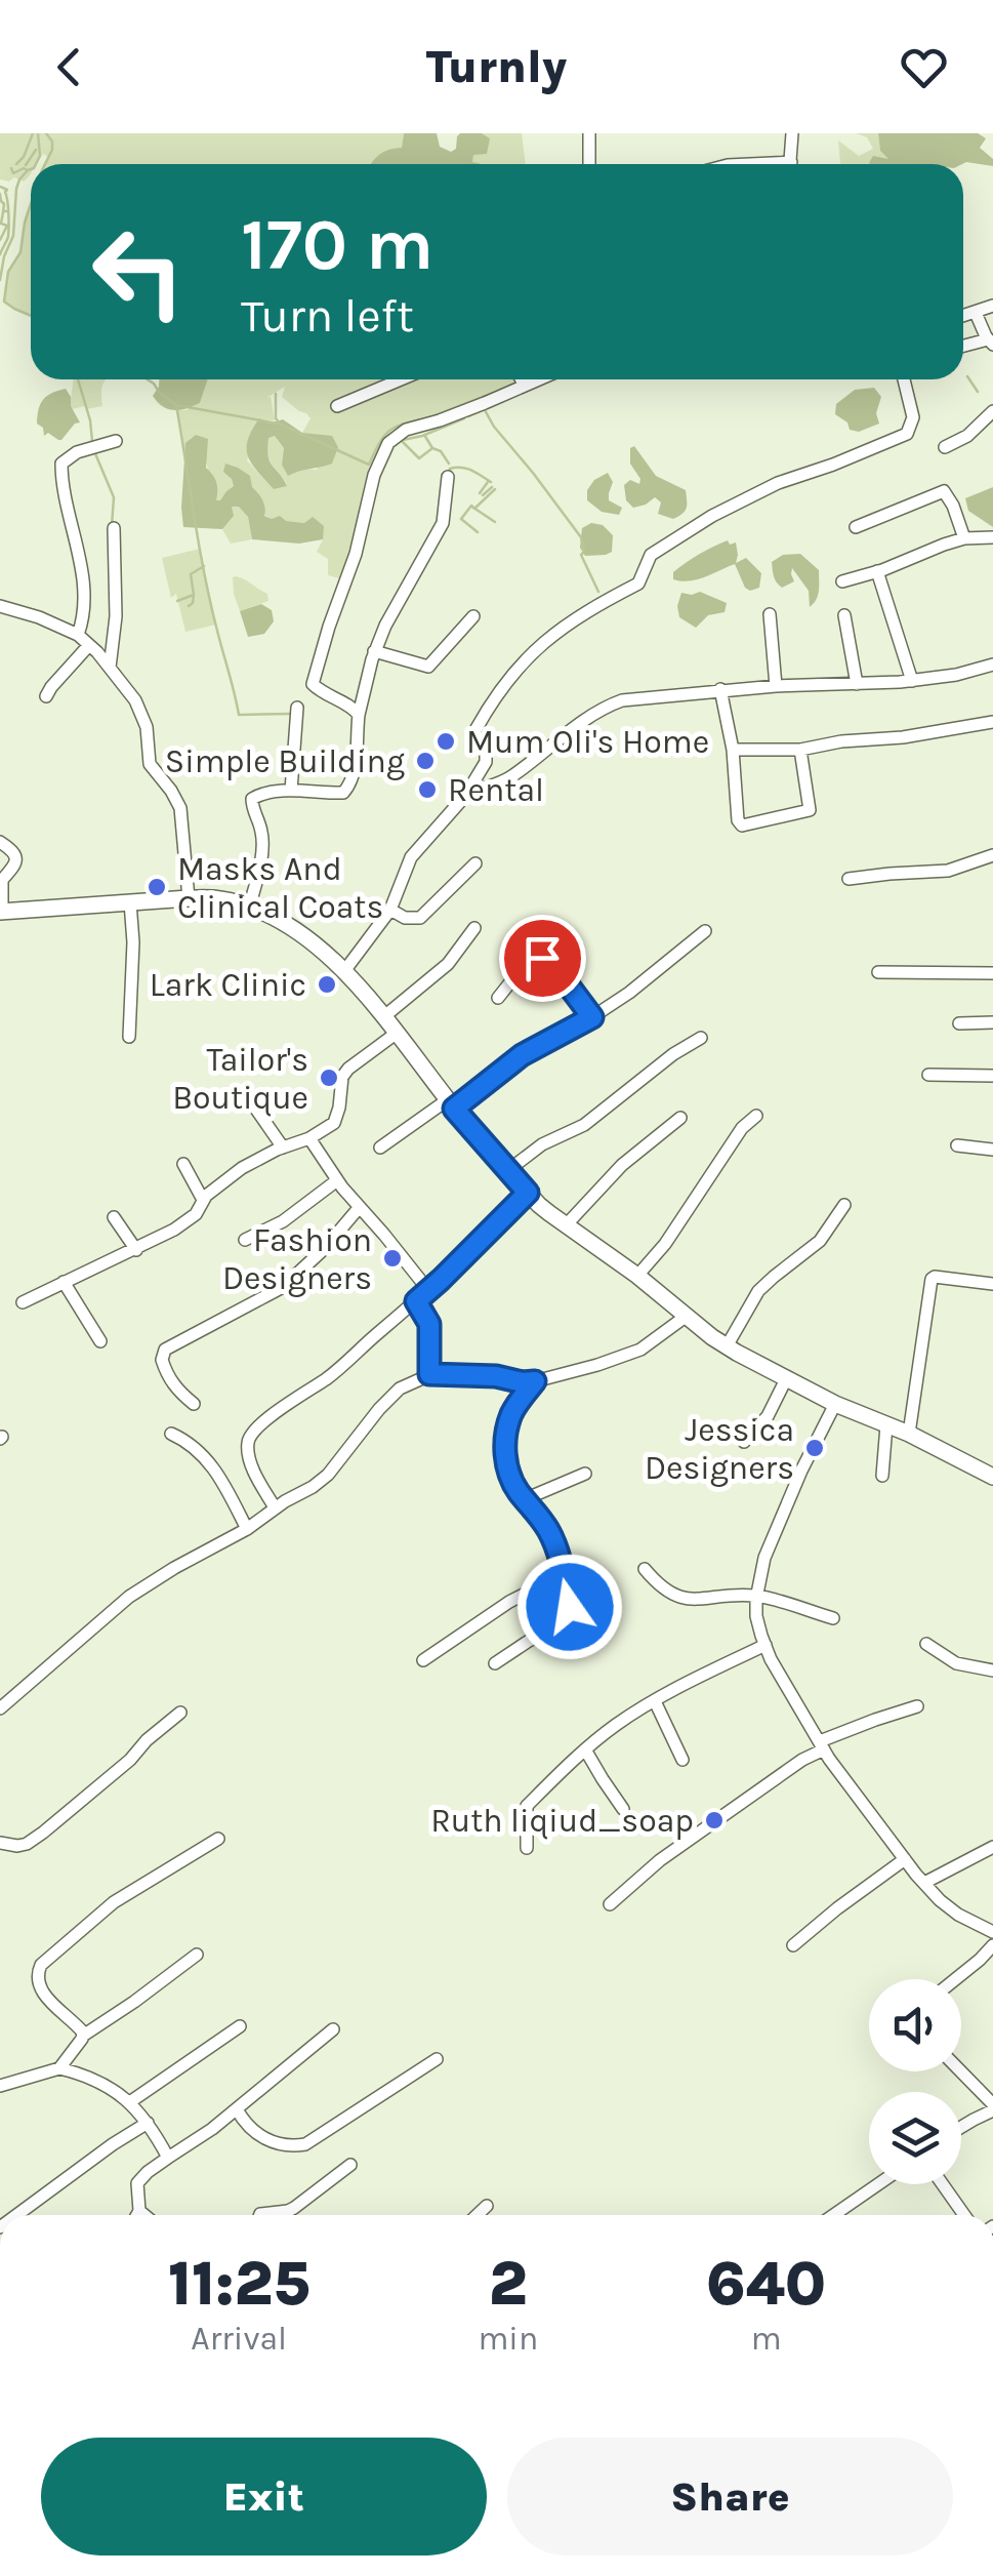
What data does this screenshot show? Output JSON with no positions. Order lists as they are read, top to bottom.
{
  "places": [
    "Mum Oli's Home",
    "Simple Building",
    "Rental",
    "Masks And Clinical Coats",
    "Lark Clinic",
    "Tailor's Boutique",
    "Fashion Designers",
    "Jessica Designers",
    "Ruth liqiud_soap"
  ],
  "page": {
    "header": "Turnly",
    "turn": ["170 m", "Turn left"],
    "eta": [
      "11:25",
      "Arrival",
      "2",
      "min",
      "640",
      "m"
    ],
    "buttons": ["Exit", "Share"]
  }
}
